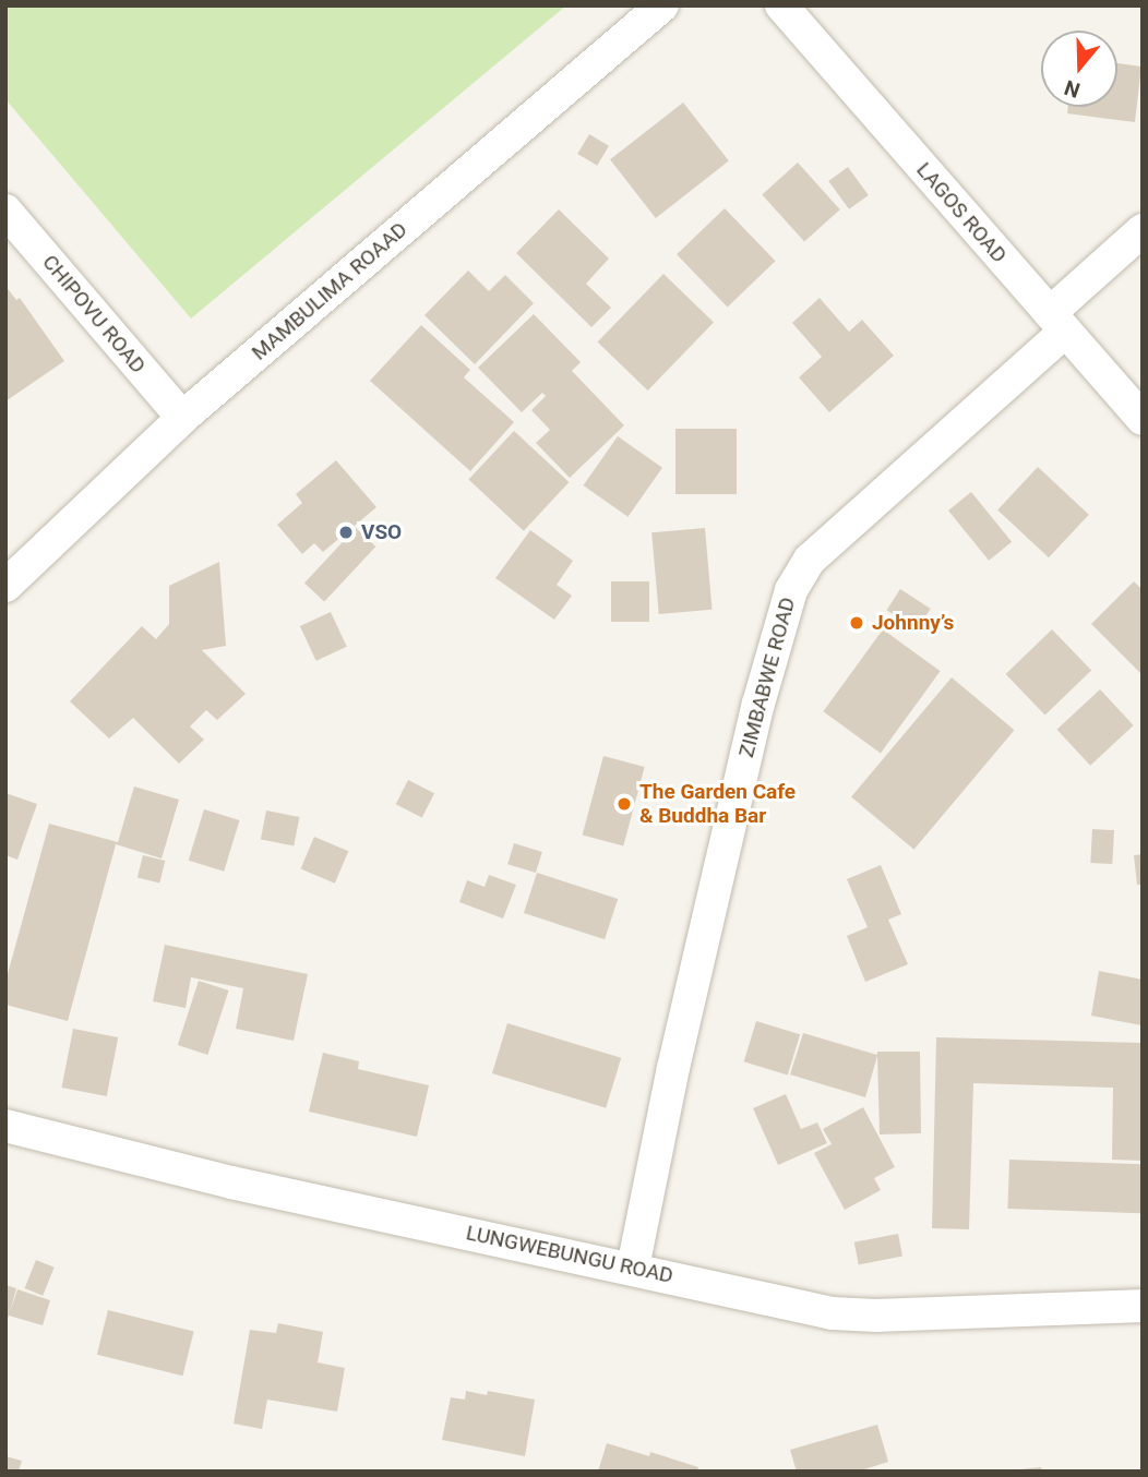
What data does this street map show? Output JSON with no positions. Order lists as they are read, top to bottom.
{
  "streets": {
    "street": [
      "LAGOS ROAD",
      "MAMBULIMA ROAAD",
      "CHIPOVU ROAD",
      "ZIMBABWE ROAD",
      "LUNGWEBUNGU ROAD"
    ]
  },
  "crossings": [
    ["LAGOS ROAD", "ZIMBABWE ROAD"],
    ["MAMBULIMA ROAAD", "CHIPOVU ROAD"],
    ["ZIMBABWE ROAD", "LUNGWEBUNGU ROAD"]
  ],
  "places": ["VSO", "Johnny’s", "The Garden Cafe & Buddha Bar"],
  "north": "bottom"
}
